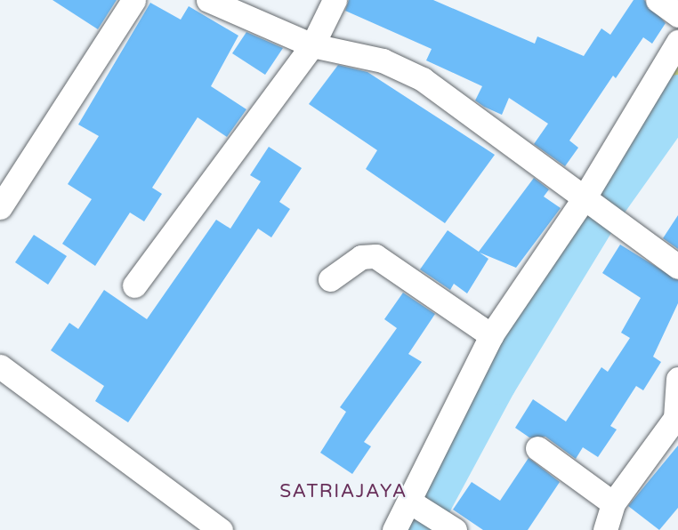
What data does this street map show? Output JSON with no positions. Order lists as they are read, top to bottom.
{
  "districts": ["SATRIAJAYA"]
}
